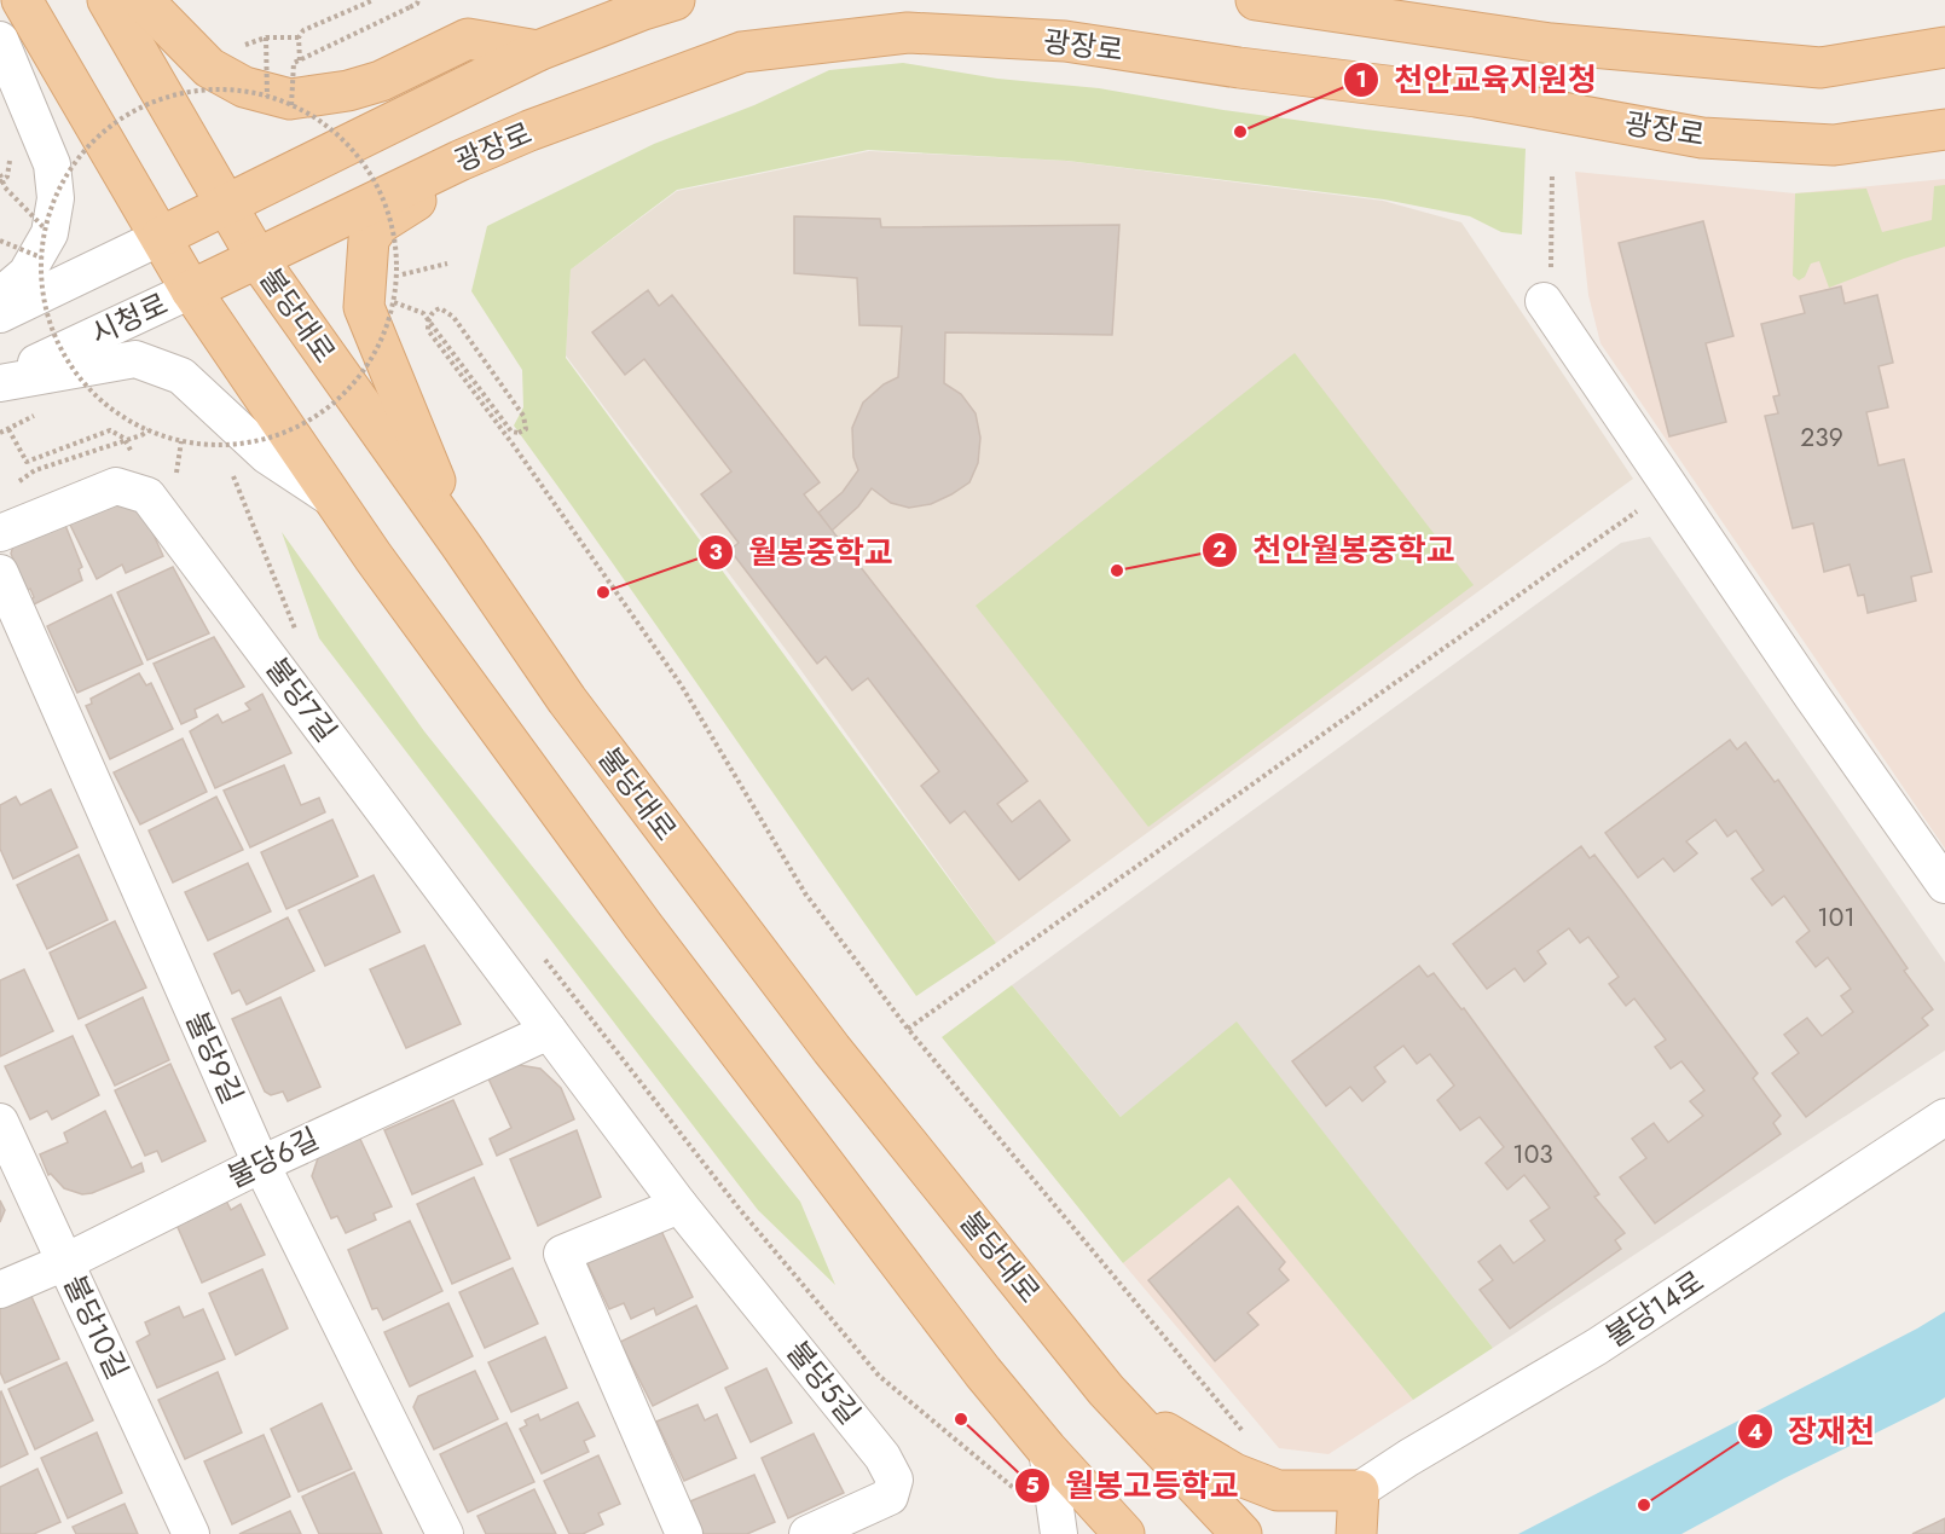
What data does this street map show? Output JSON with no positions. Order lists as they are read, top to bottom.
{
  "streets": {
    "main road": ["광장로", "불당대로", "시청로"],
    "street": [
      "불당7길",
      "불당9길",
      "불당6길",
      "불당14로",
      "불당10길",
      "불당5길"
    ]
  },
  "crossings": [
    ["광장로", "불당대로"],
    ["광장로", "시청로"],
    ["불당대로", "시청로"],
    ["불당7길", "불당6길"],
    ["불당7길", "불당5길"],
    ["불당9길", "불당6길"],
    ["불당6길", "불당10길"],
    ["불당6길", "불당5길"]
  ],
  "places": [
    "천안교육지원청",
    "천안월봉중학교",
    "월봉중학교",
    "월봉고등학교",
    "장재천"
  ],
  "house_numbers": ["239", "101", "103"]
}
